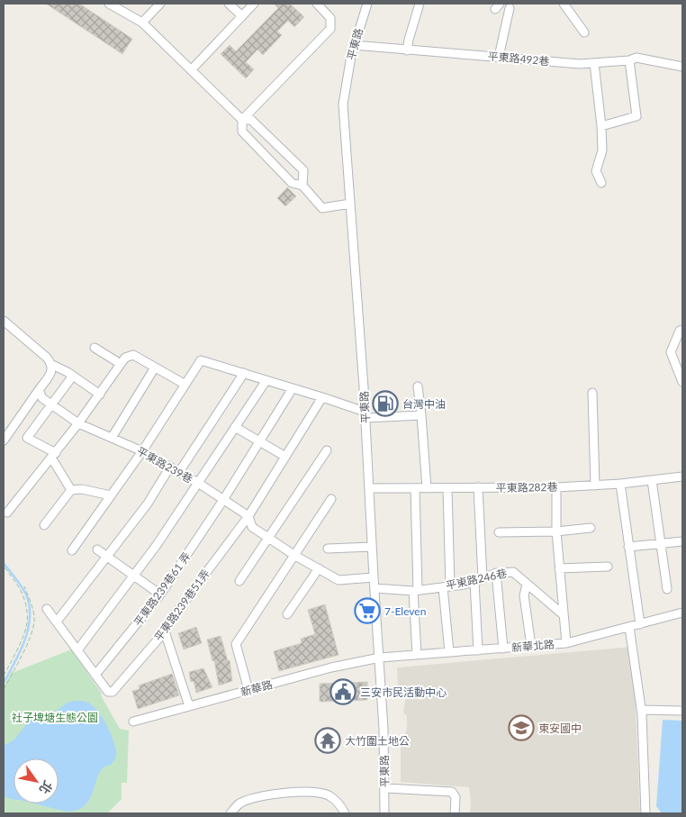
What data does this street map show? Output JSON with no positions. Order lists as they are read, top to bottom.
{
  "streets": {
    "street": [
      "平東路",
      "平東路492巷",
      "平東路239巷",
      "平東路282巷",
      "平東路246巷",
      "平東路239巷61 弄",
      "平東路239巷51弄",
      "新華北路",
      "新華路"
    ]
  },
  "crossings": [
    ["平東路", "平東路492巷"],
    ["平東路", "平東路239巷"],
    ["平東路", "平東路282巷"],
    ["平東路", "平東路246巷"],
    ["平東路", "新華北路"],
    ["平東路", "新華路"],
    ["平東路239巷", "平東路239巷61 弄"],
    ["平東路239巷", "平東路239巷51弄"],
    ["平東路239巷61 弄", "平東路239巷51弄"],
    ["新華北路", "新華路"]
  ],
  "parks": ["社子埤塘生態公園"],
  "places": {
    "fuel station": ["台灣中油"],
    "supermarket": ["7-Eleven"],
    "public building": ["三安市民活動中心"],
    "school or university": ["東安國中"],
    "temple": ["大竹圍土地公"]
  },
  "north": "bottom right"
}
